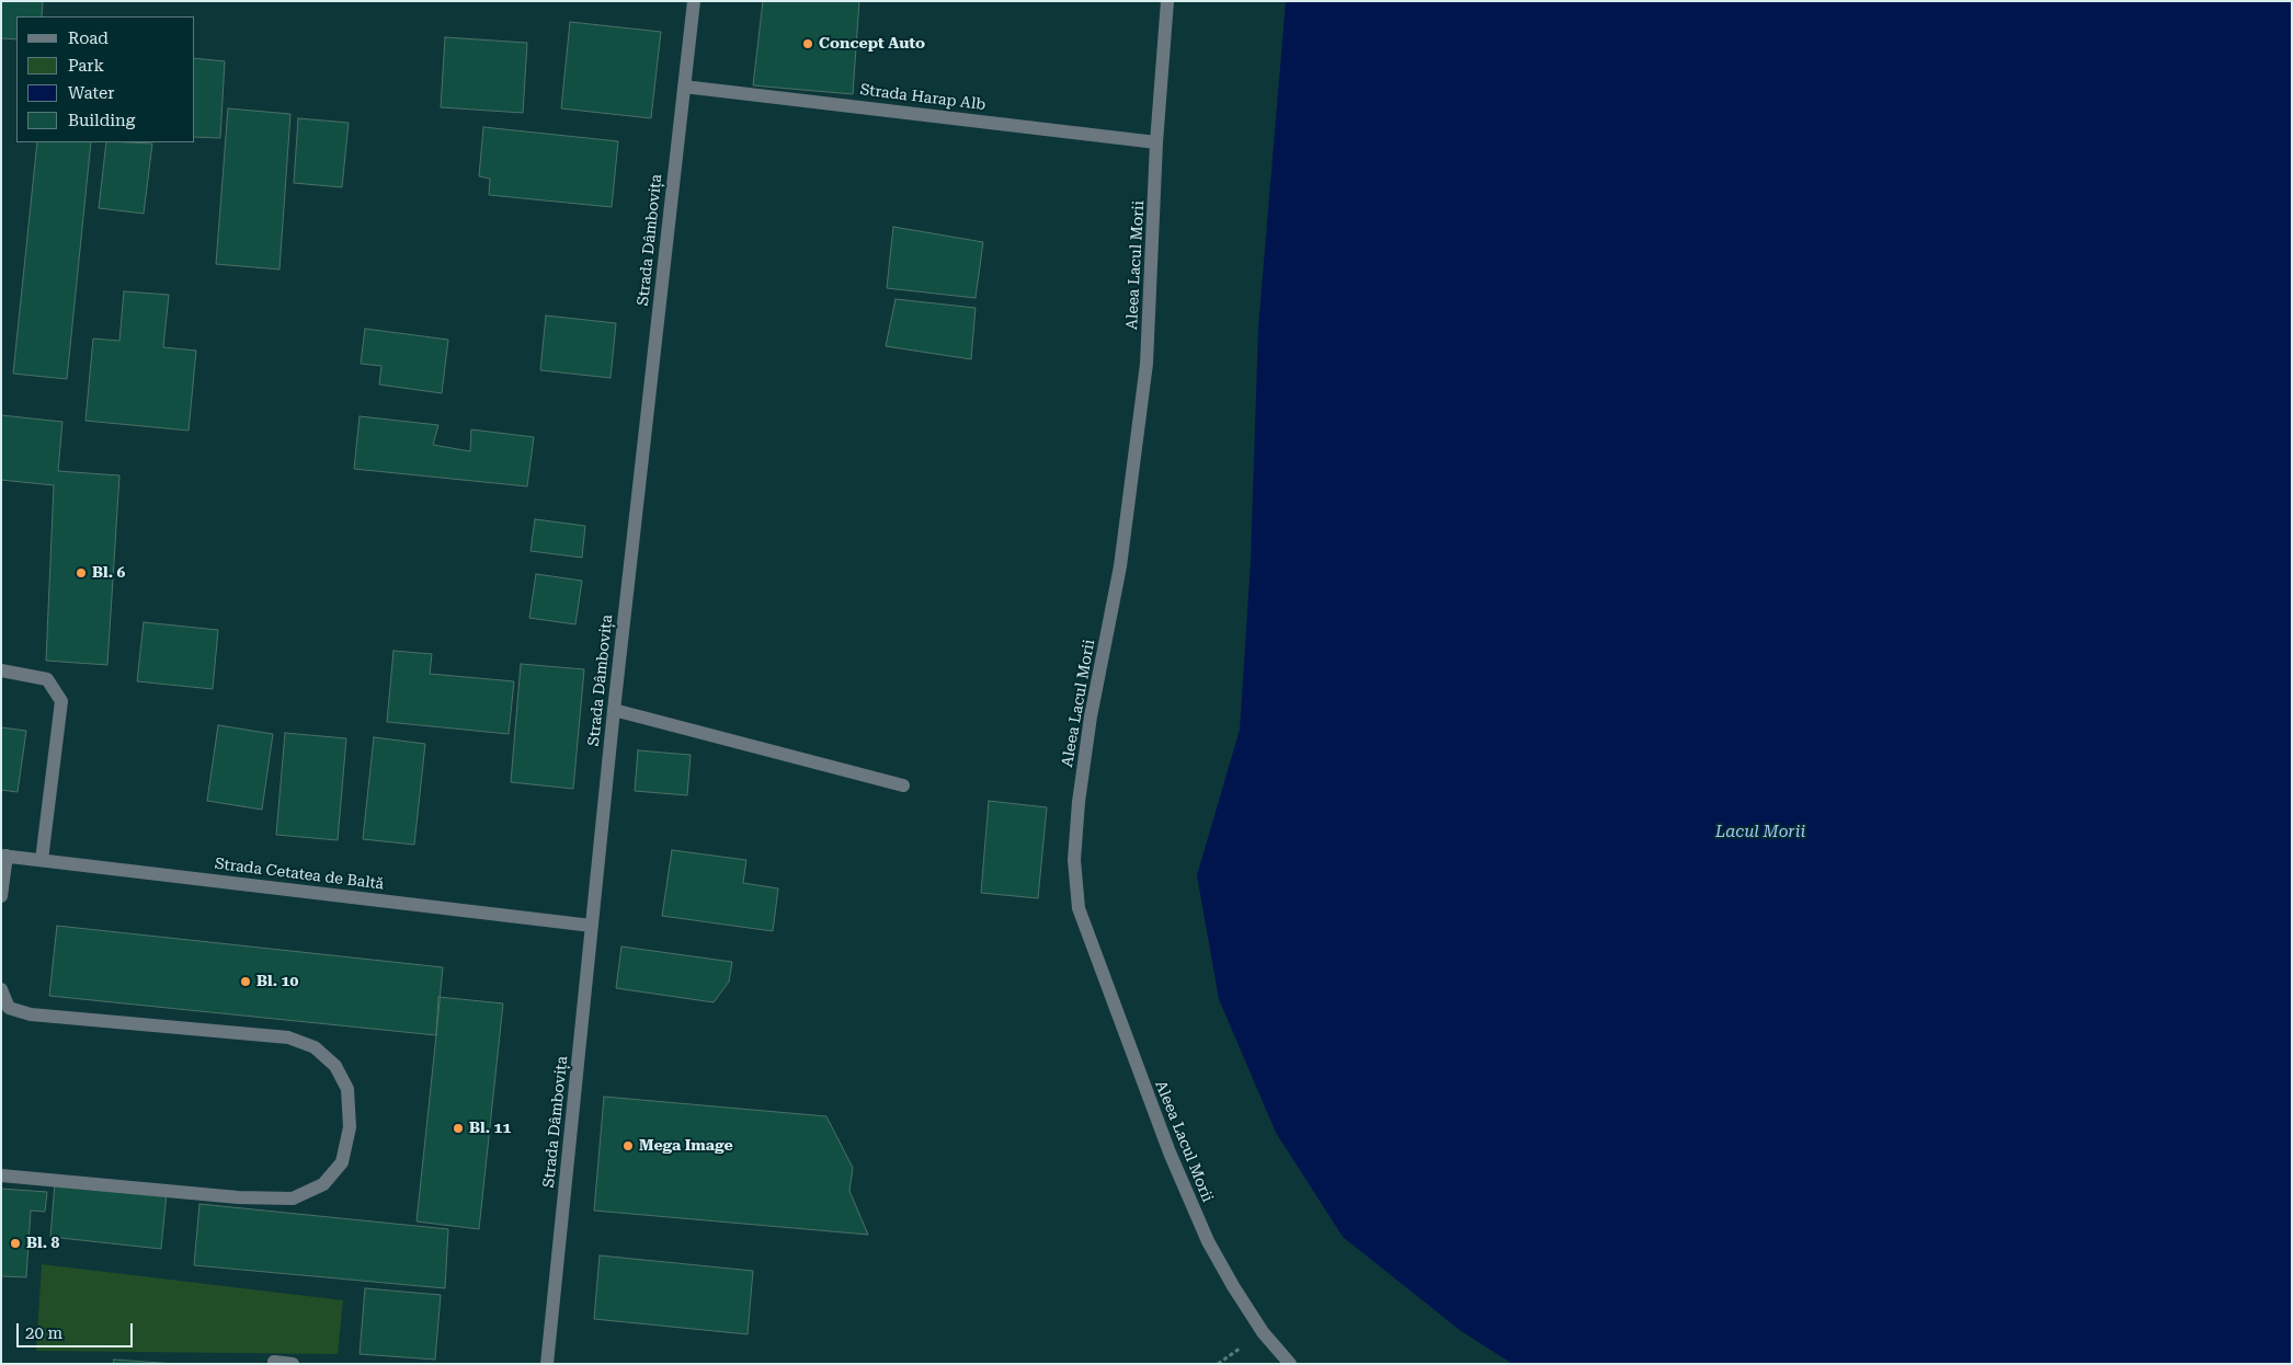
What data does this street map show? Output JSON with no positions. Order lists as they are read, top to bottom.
{
  "streets": {
    "street": [
      "Strada Harap Alb",
      "Strada Dâmbovița",
      "Aleea Lacul Morii",
      "Strada Cetatea de Baltă"
    ]
  },
  "crossings": [
    ["Strada Harap Alb", "Strada Dâmbovița"],
    ["Strada Harap Alb", "Aleea Lacul Morii"],
    ["Strada Dâmbovița", "Strada Cetatea de Baltă"]
  ],
  "water": ["Lacul Morii"],
  "places": [
    "Concept Auto",
    "Bl. 6",
    "Bl. 10",
    "Bl. 11",
    "Mega Image",
    "Bl. 8"
  ],
  "legend": [
    "Road",
    "Park",
    "Water",
    "Building"
  ],
  "scale_bar": "20 m"
}
